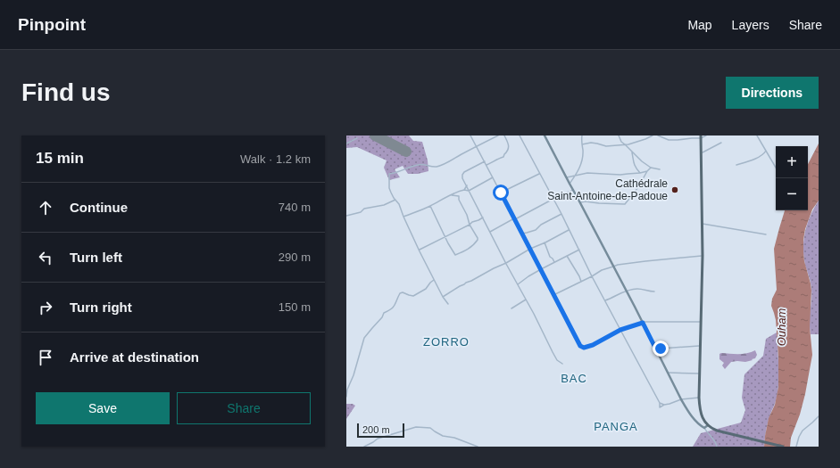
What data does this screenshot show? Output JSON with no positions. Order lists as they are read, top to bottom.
{
  "districts": ["ZORRO", "BAC", "PANGA"],
  "water": ["Ouham"],
  "places": ["Cathédrale Saint-Antoine-de-Padoue"],
  "scale_bar": "200 m",
  "page": {
    "header": "Pinpoint",
    "nav": ["Map", "Layers", "Share"],
    "buttons": [
      "Directions",
      ["Save", "Share"]
    ],
    "title": "Find us",
    "heading": ["15 min", "Walk · 1.2 km"],
    "map_buttons": ["+", "−"],
    "list": [
      ["Continue", "740 m"],
      ["Turn left", "290 m"],
      ["Turn right", "150 m"],
      "Arrive at destination"
    ],
    "scale": "200 m"
  }
}
